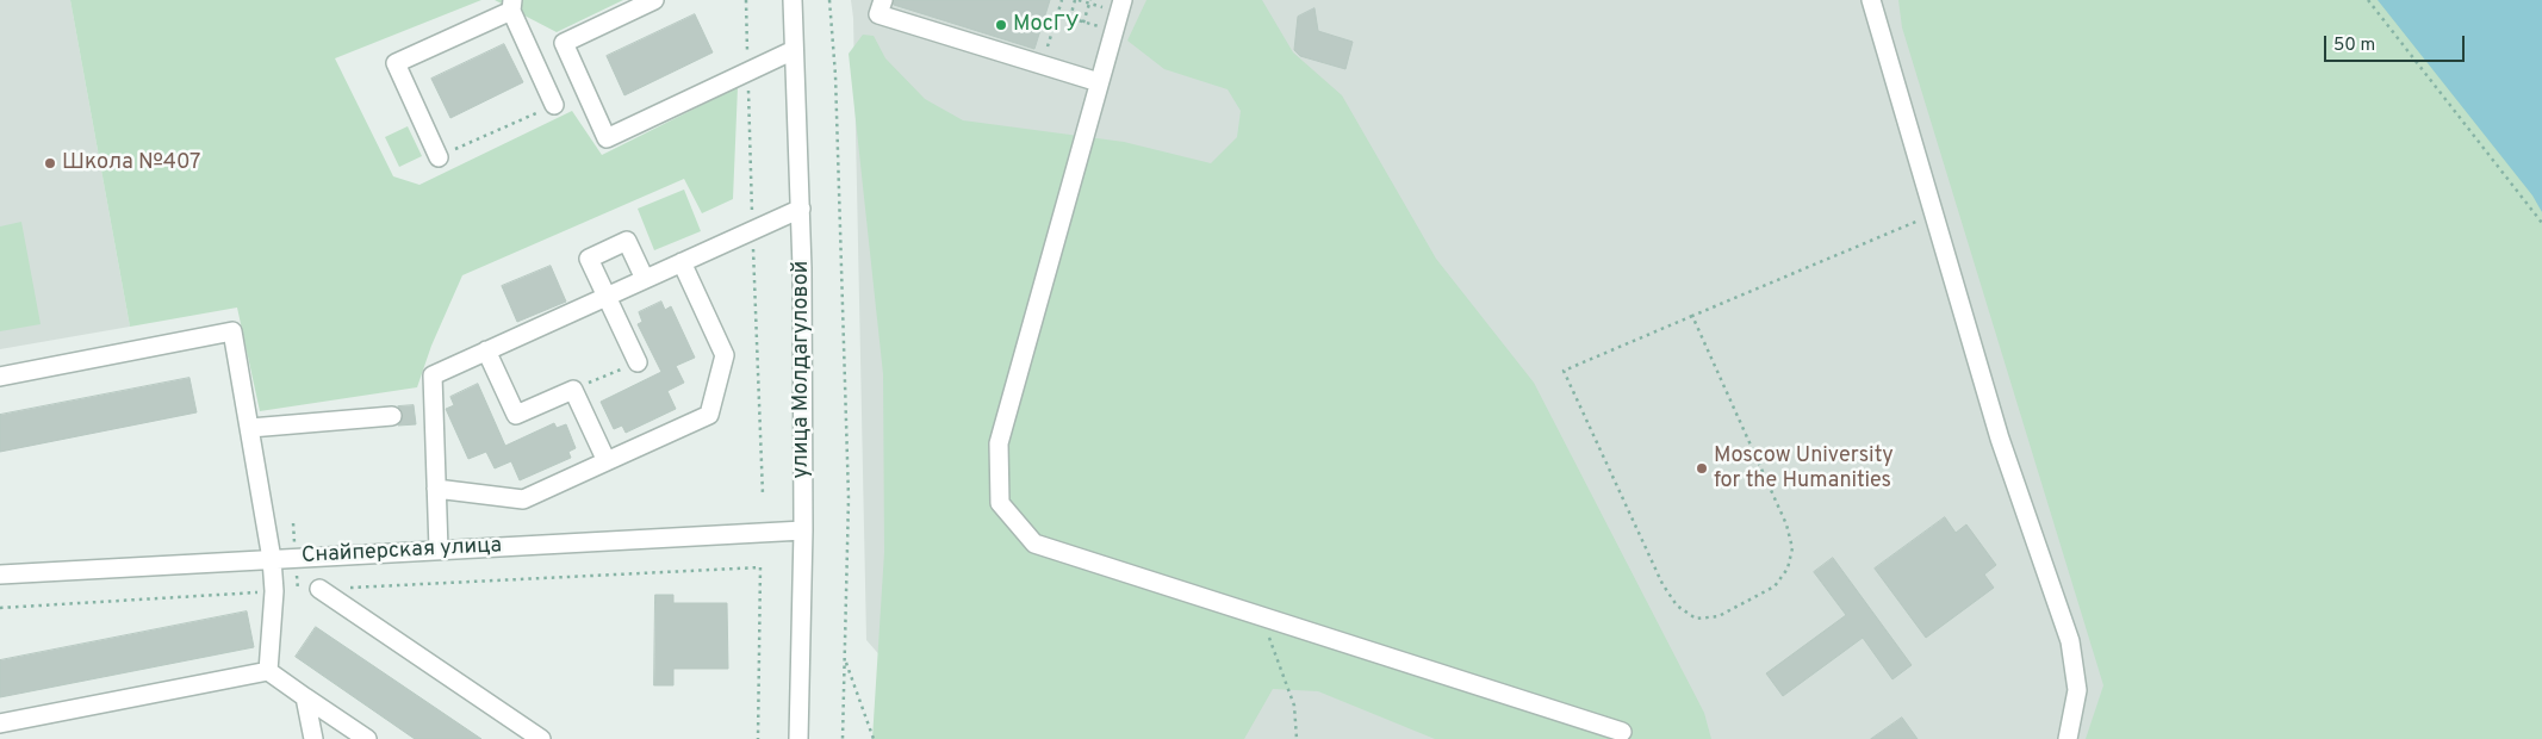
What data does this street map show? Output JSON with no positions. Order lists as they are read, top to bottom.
{
  "streets": {
    "street": ["улица Молдагуловой", "Снайперская улица"]
  },
  "crossings": [
    ["улица Молдагуловой", "Снайперская улица"]
  ],
  "places": ["МосГУ", "Школа №407", "Moscow University for the Humanities"],
  "scale_bar": "50 m"
}
